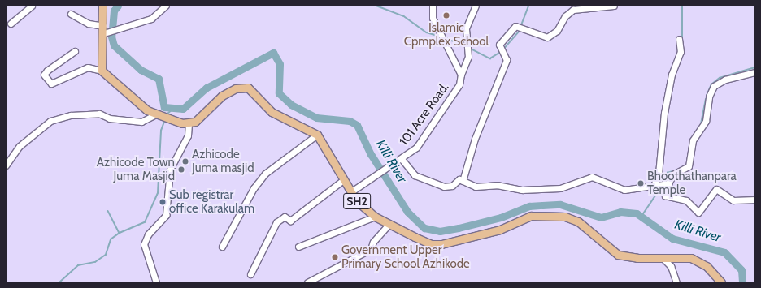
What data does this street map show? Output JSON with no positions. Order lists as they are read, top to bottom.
{
  "streets": {
    "main road": ["SH2"],
    "street": ["101 Acre Road."]
  },
  "crossings": [
    ["101 Acre Road.", "SH2"]
  ],
  "water": ["Killi River"],
  "places": [
    "Islamic Cpmplex School",
    "Azhicode Juma masjid",
    "Azhicode Town Juma Masjid",
    "Bhoothathanpara Temple",
    "Sub registrar office Karakulam",
    "Government Upper Primary School Azhikode"
  ]
}
